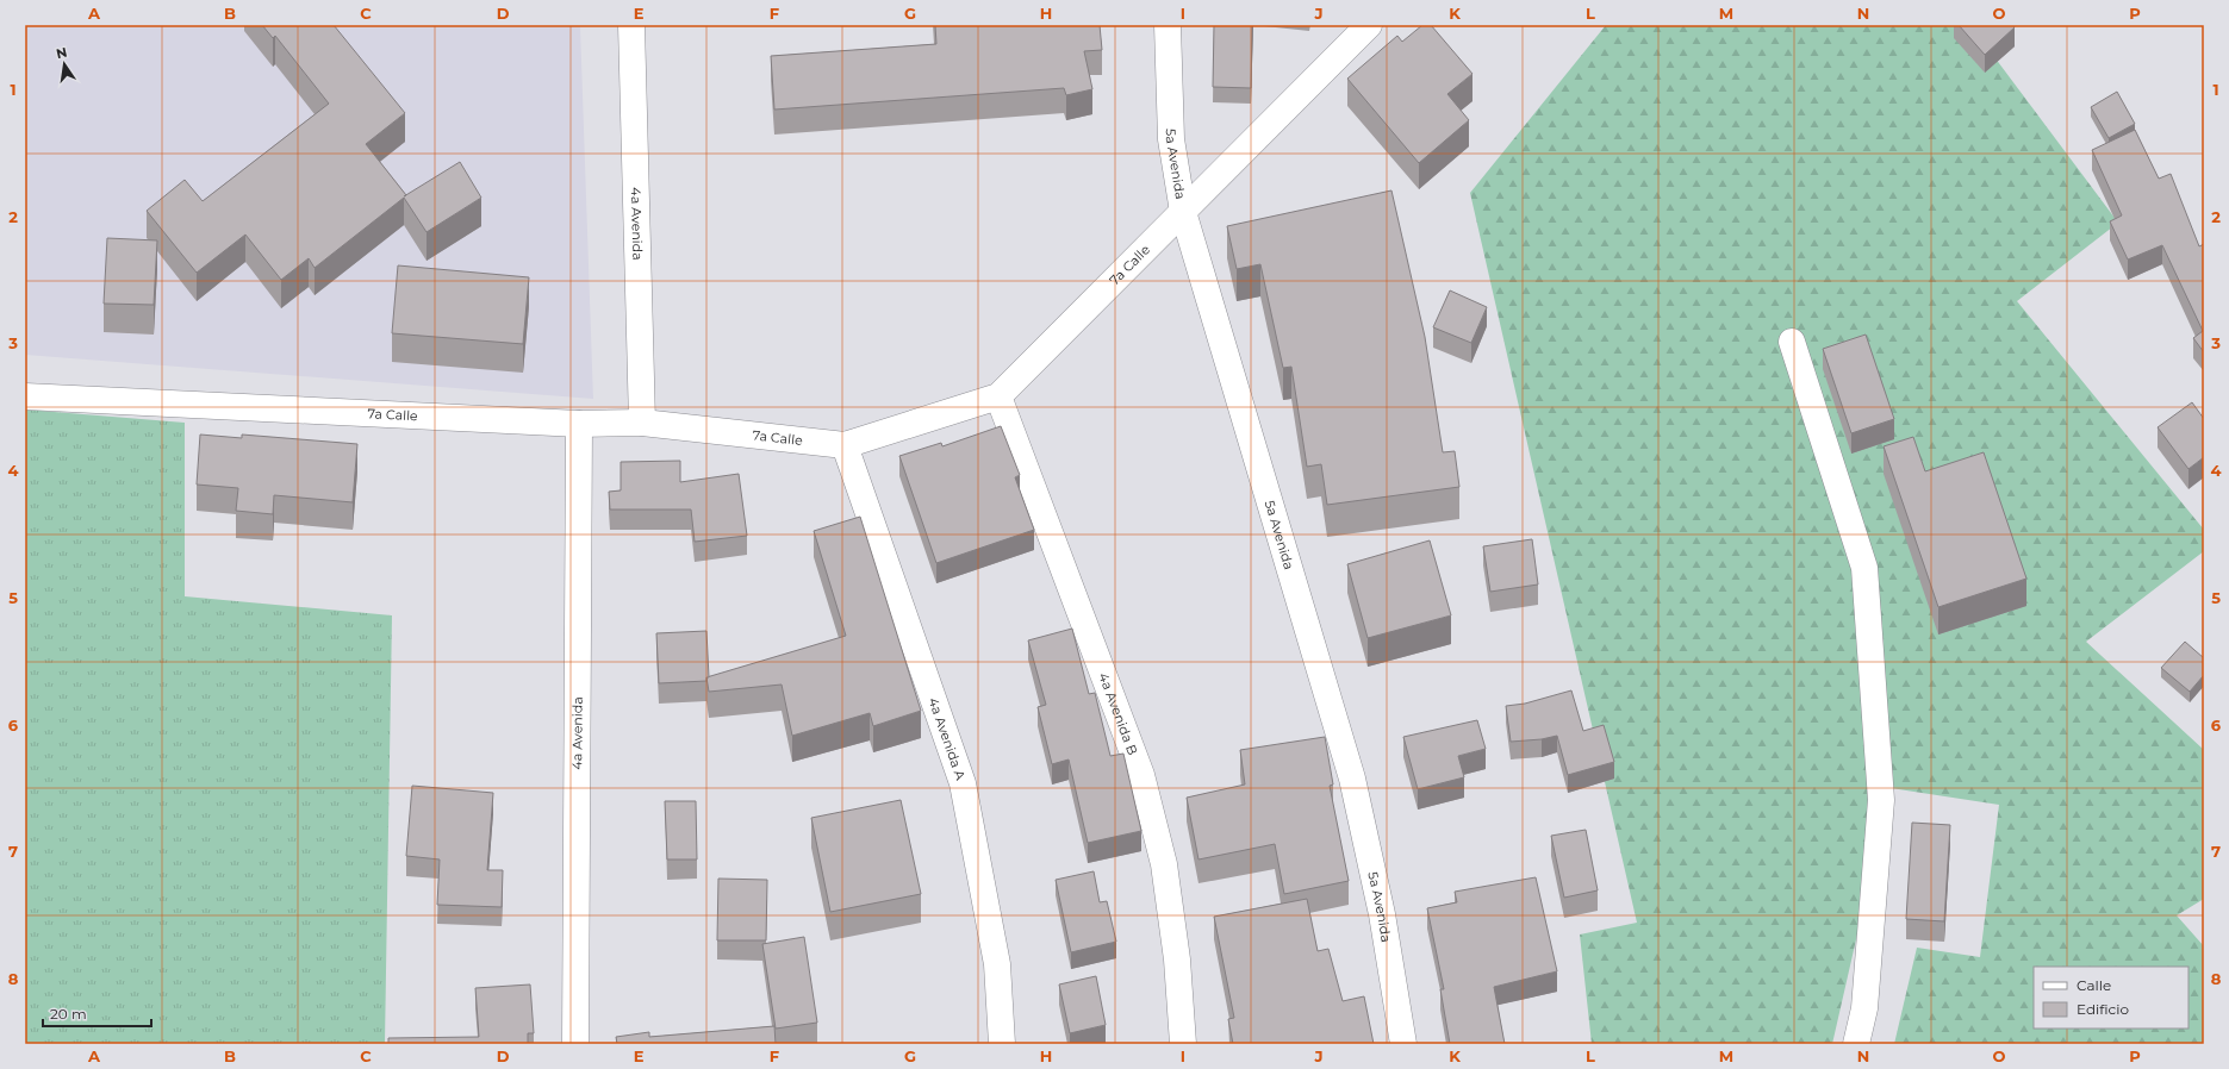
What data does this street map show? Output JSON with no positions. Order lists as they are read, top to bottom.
{
  "streets": {
    "street": [
      "5a Avenida",
      "4a Avenida",
      "7a Calle",
      "4a Avenida B",
      "4a Avenida A"
    ]
  },
  "crossings": [
    ["5a Avenida", "7a Calle"],
    ["4a Avenida", "7a Calle"],
    ["7a Calle", "4a Avenida B"],
    ["7a Calle", "4a Avenida A"]
  ],
  "legend": ["Calle", "Edificio"],
  "scale_bar": "20 m",
  "north": "top",
  "grid": {
    "columns": [
      "A",
      "B",
      "C",
      "D",
      "E",
      "F",
      "G",
      "H",
      "I",
      "J",
      "K",
      "L",
      "M",
      "N",
      "O",
      "P"
    ],
    "rows": [
      "1",
      "2",
      "3",
      "4",
      "5",
      "6",
      "7",
      "8"
    ]
  }
}
